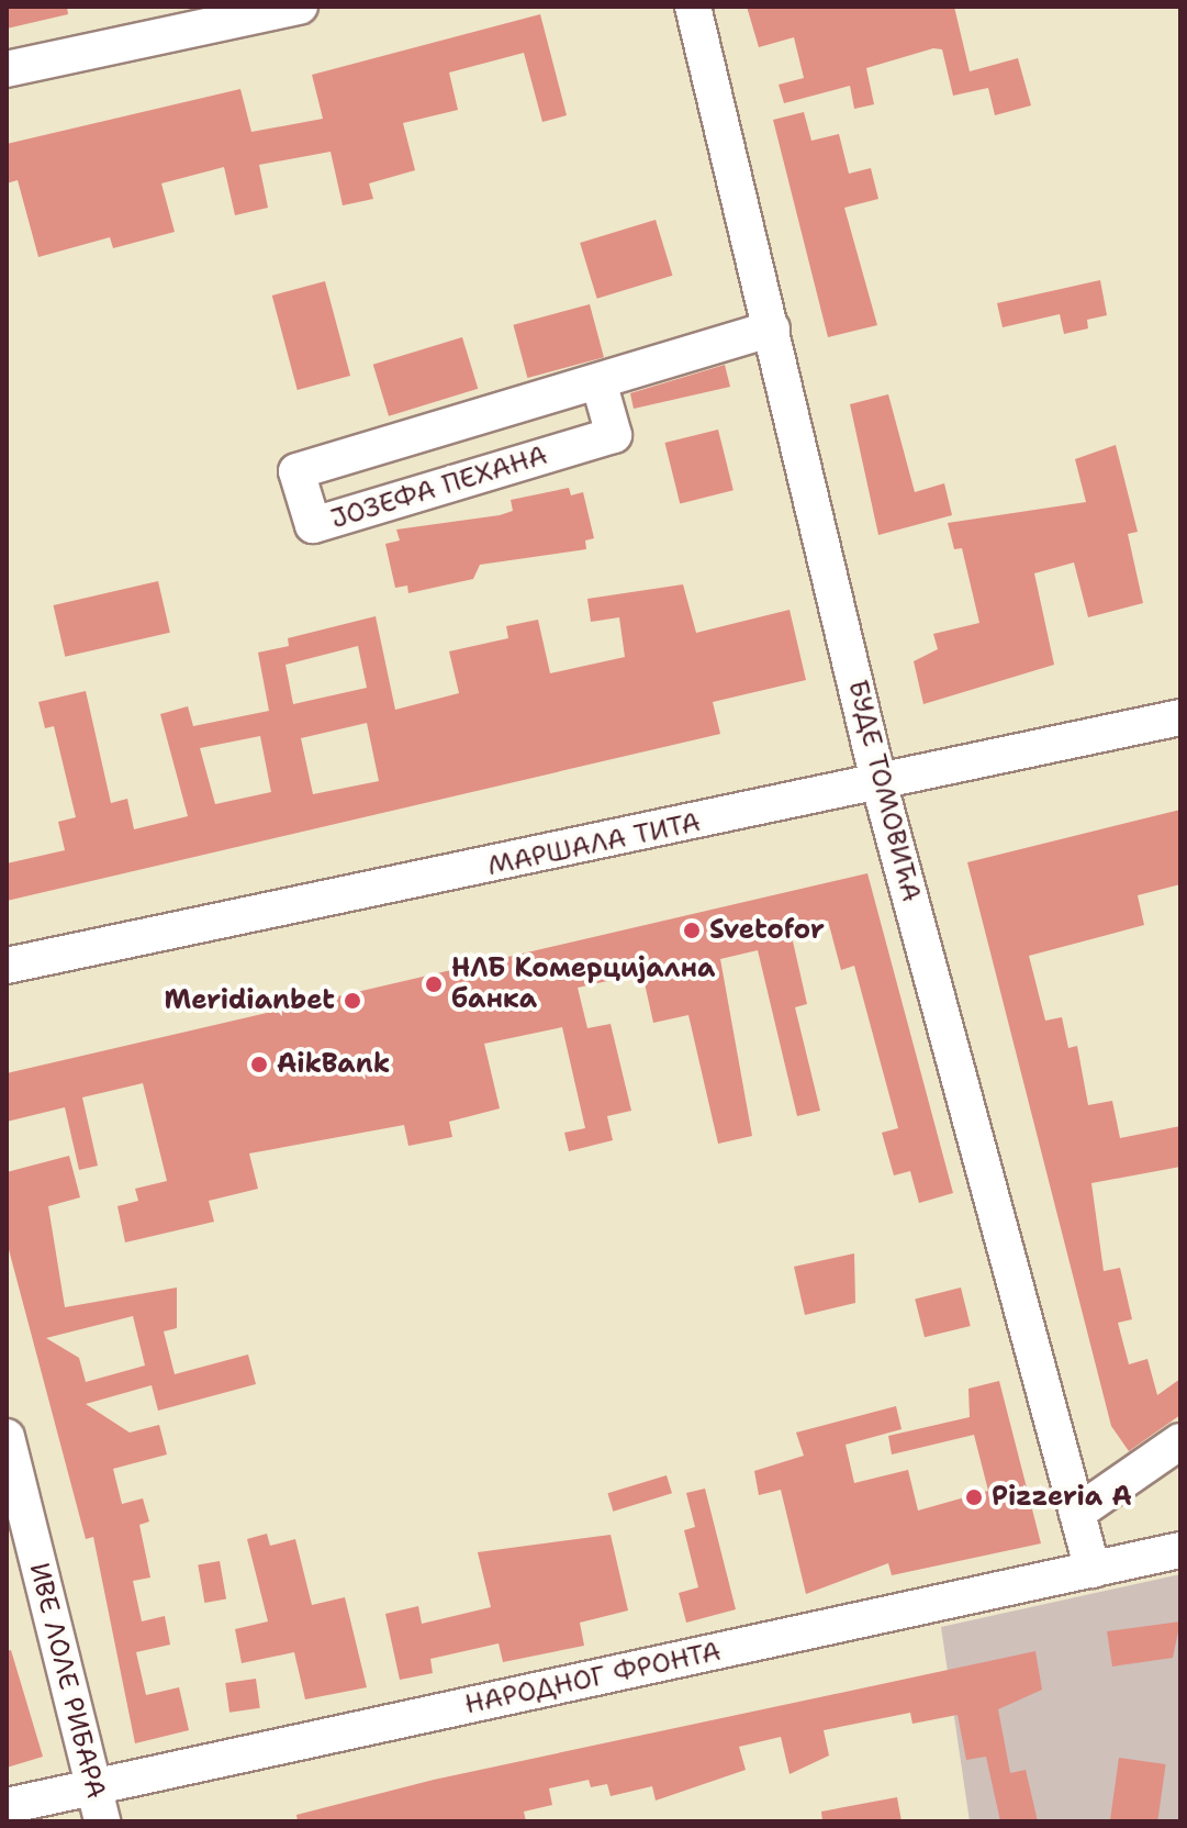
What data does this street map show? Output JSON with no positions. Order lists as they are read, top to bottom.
{
  "streets": {
    "street": [
      "ЈОЗЕФА ПЕХАНА",
      "БУДЕ ТОМОВИЋА",
      "МАРШАЛА ТИТА",
      "НАРОДНОГ ФРОНТА",
      "ИВЕ ЛОЛЕ РИБАРА"
    ]
  },
  "crossings": [
    ["ЈОЗЕФА ПЕХАНА", "БУДЕ ТОМОВИЋА"],
    ["БУДЕ ТОМОВИЋА", "МАРШАЛА ТИТА"],
    ["БУДЕ ТОМОВИЋА", "НАРОДНОГ ФРОНТА"],
    ["НАРОДНОГ ФРОНТА", "ИВЕ ЛОЛЕ РИБАРА"]
  ],
  "places": [
    "Svetofor",
    "НЛБ Комерцијална банка",
    "Meridianbet",
    "AikBank",
    "Pizzeria A"
  ]
}
